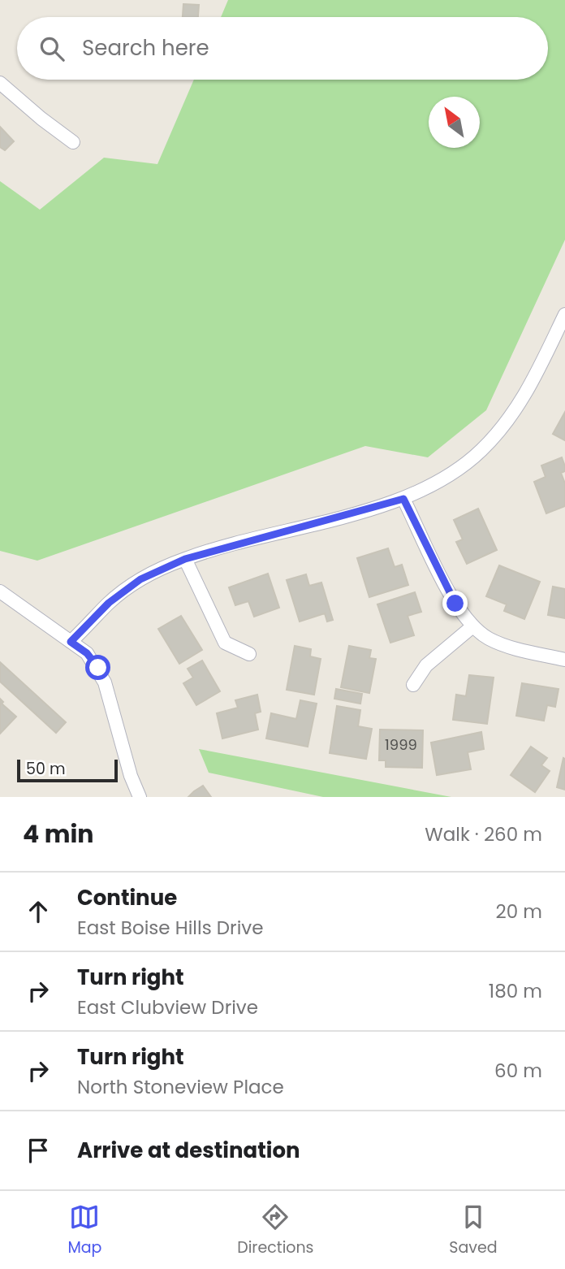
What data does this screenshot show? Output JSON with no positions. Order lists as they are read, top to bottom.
{
  "house_numbers": ["1999"],
  "scale_bar": "50 m",
  "north": "top left",
  "page": {
    "search": "Search here",
    "scale": "50 m",
    "heading": ["4 min", "Walk · 260 m"],
    "list": [
      ["Continue", "East Boise Hills Drive", "20 m"],
      ["Turn right", "East Clubview Drive", "180 m"],
      ["Turn right", "North Stoneview Place", "60 m"],
      "Arrive at destination"
    ],
    "nav": ["Map", "Directions", "Saved"]
  }
}
